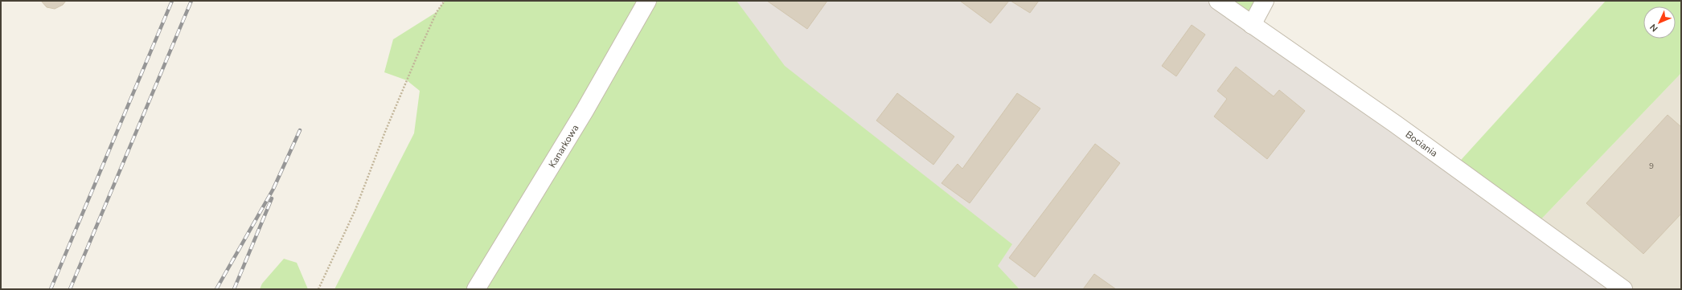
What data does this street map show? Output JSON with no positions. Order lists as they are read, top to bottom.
{
  "streets": {
    "street": ["Bociania", "Kanarkowa"]
  },
  "house_numbers": ["9"],
  "north": "bottom left"
}
